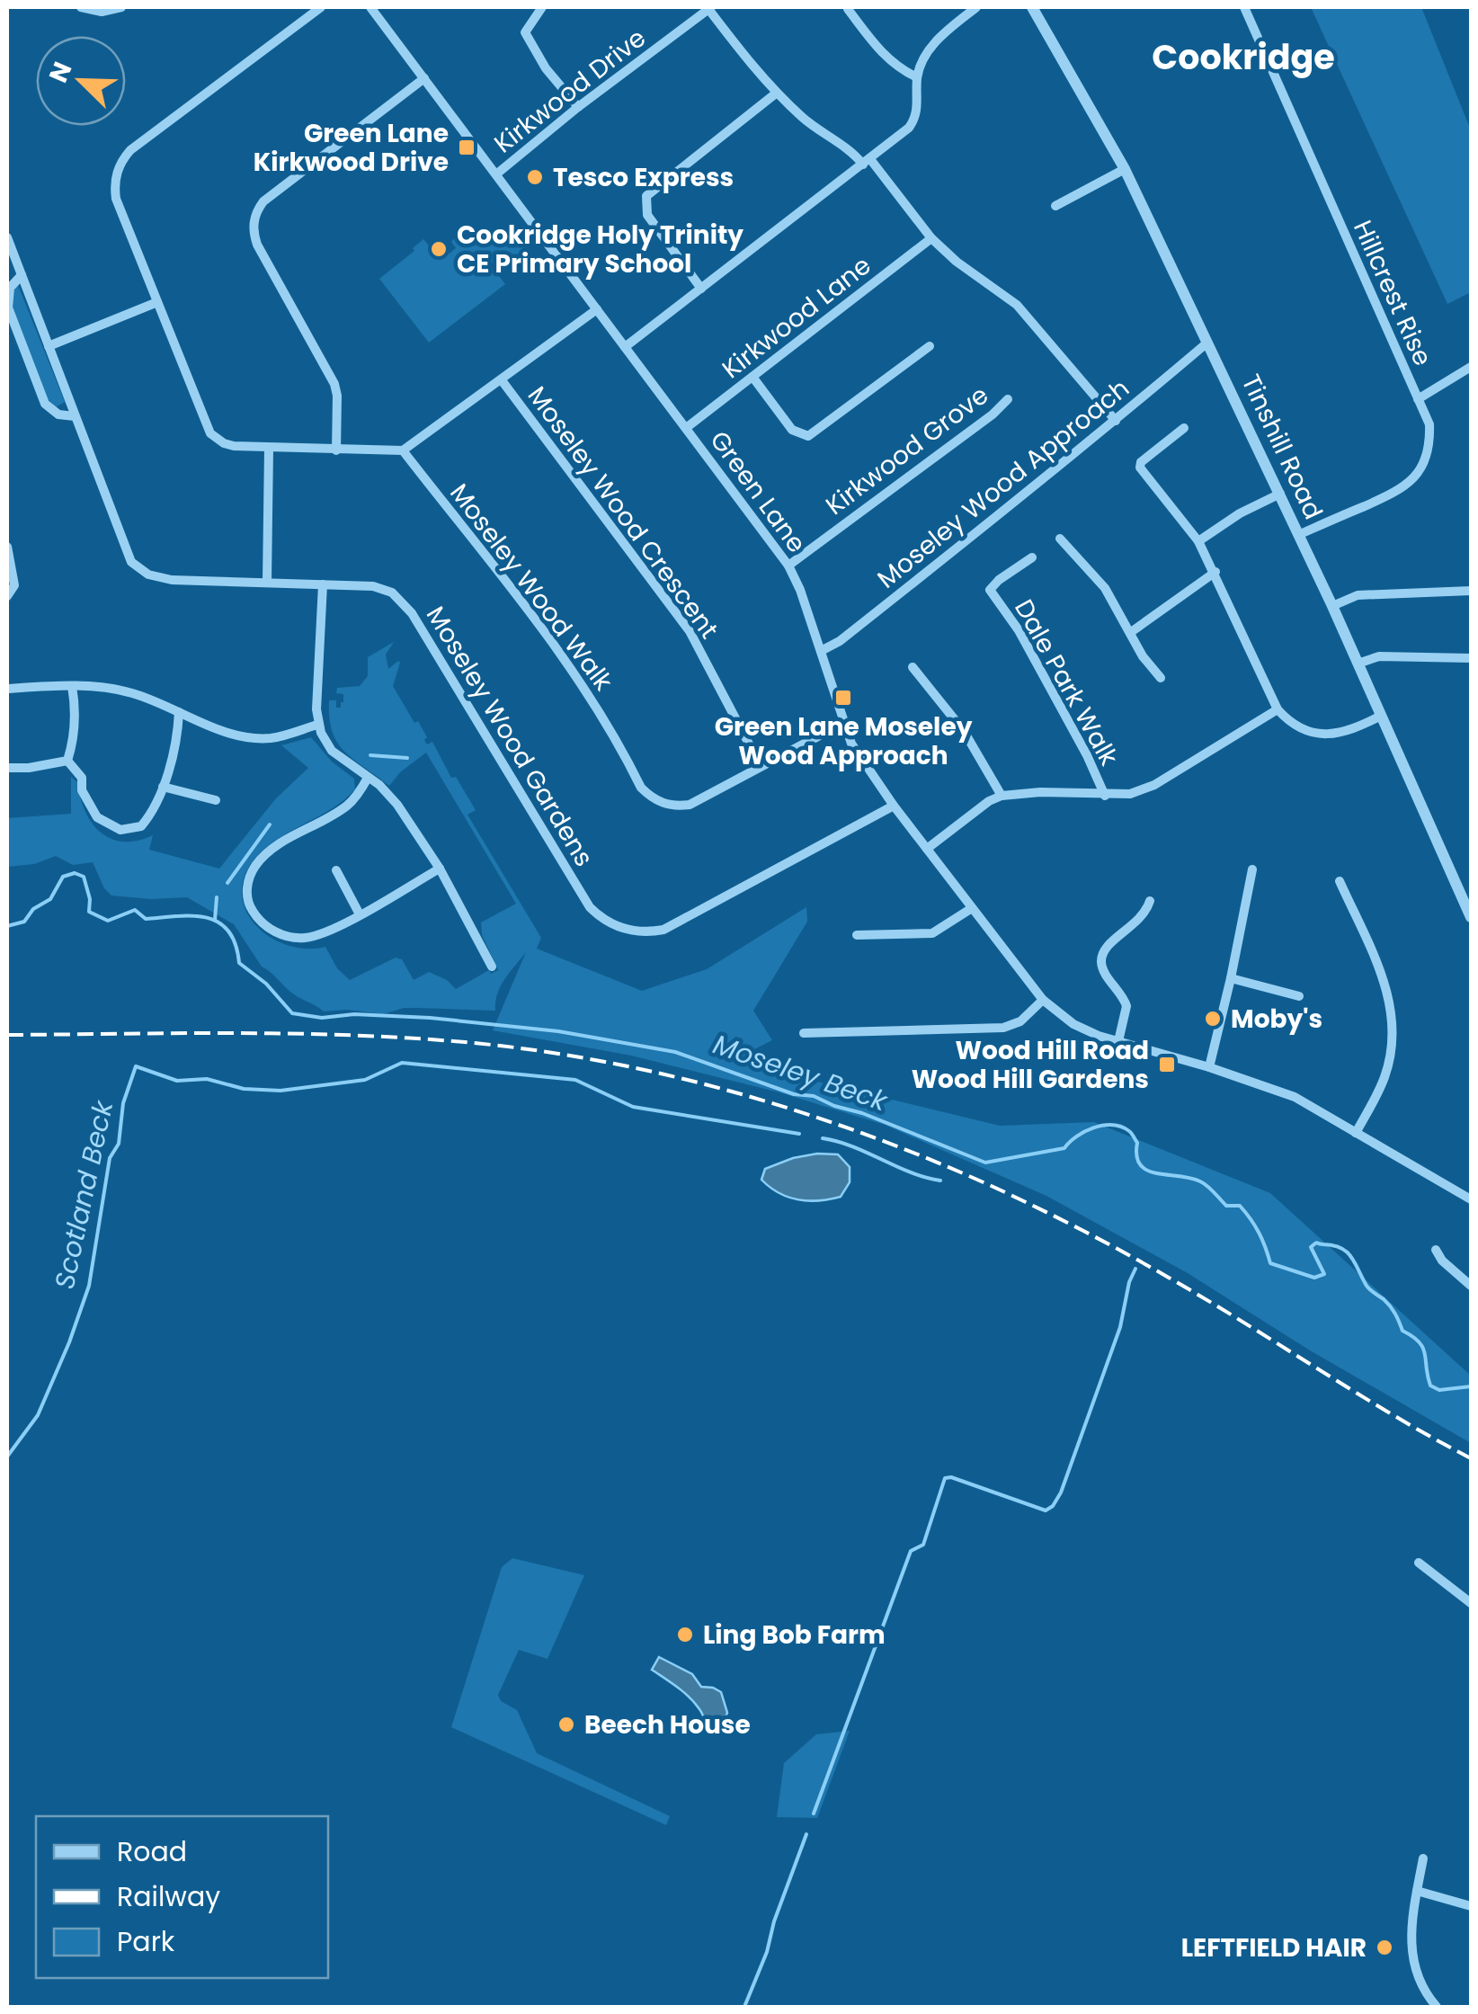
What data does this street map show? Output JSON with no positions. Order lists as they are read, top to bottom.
{
  "streets": {
    "street": [
      "Kirkwood Drive",
      "Hillcrest Rise",
      "Kirkwood Lane",
      "Tinshill Road",
      "Kirkwood Grove",
      "Moseley Wood Approach",
      "Green Lane",
      "Moseley Wood Crescent",
      "Moseley Wood Walk",
      "Dale Park Walk",
      "Moseley Wood Gardens"
    ]
  },
  "crossings": [
    ["Kirkwood Drive", "Green Lane"],
    ["Hillcrest Rise", "Tinshill Road"],
    ["Kirkwood Lane", "Green Lane"],
    ["Tinshill Road", "Moseley Wood Approach"],
    ["Kirkwood Grove", "Green Lane"],
    ["Moseley Wood Approach", "Green Lane"],
    ["Green Lane", "Moseley Wood Walk"],
    ["Green Lane", "Moseley Wood Gardens"],
    ["Moseley Wood Crescent", "Moseley Wood Walk"]
  ],
  "districts": ["Cookridge"],
  "water": ["Moseley Beck", "Scotland Beck"],
  "places": {
    "transit": ["Green Lane Kirkwood Drive", "Green Lane Moseley Wood Approach", "Wood Hill Road Wood Hill Gardens"],
    "other": [
      "Tesco Express",
      "Cookridge Holy Trinity CE Primary School",
      "Moby's",
      "Ling Bob Farm",
      "Beech House",
      "LEFTFIELD HAIR"
    ]
  },
  "legend": ["Road", "Railway", "Park"],
  "north": "top left"
}
